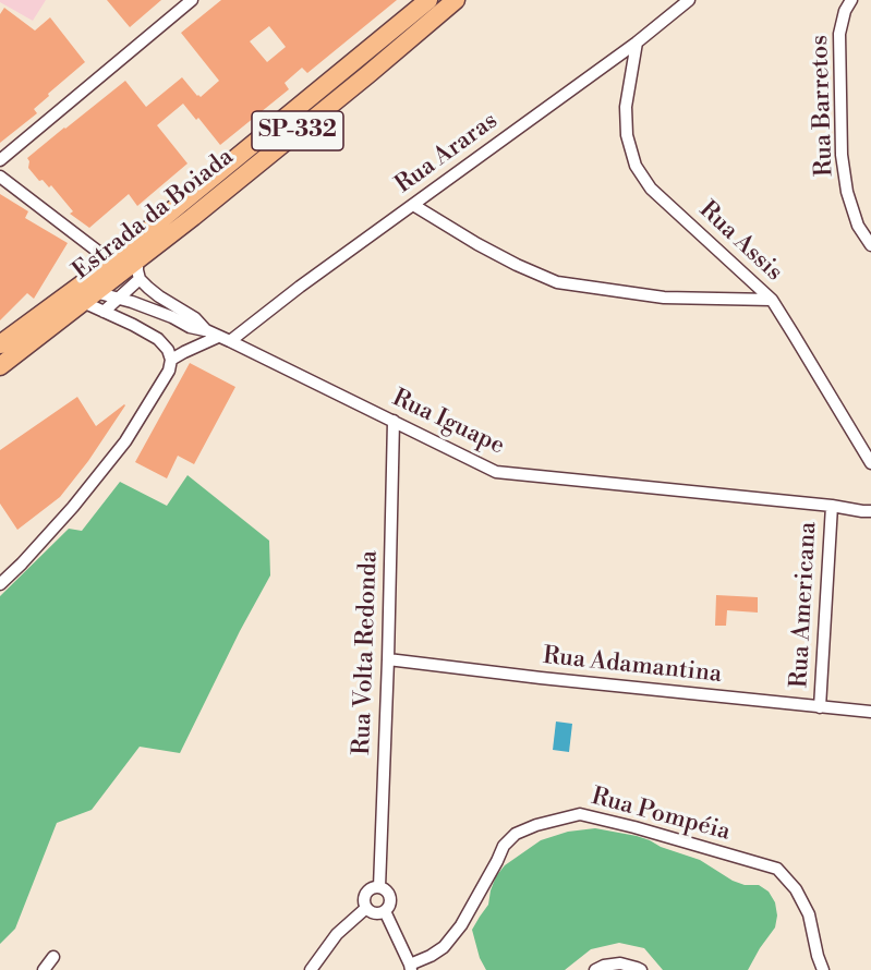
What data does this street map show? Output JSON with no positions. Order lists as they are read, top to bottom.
{
  "streets": {
    "main road": ["SP-332", "Estrada da Boiada"],
    "street": [
      "Rua Barretos",
      "Rua Araras",
      "Rua Assis",
      "Rua Iguape",
      "Rua Americana",
      "Rua Volta Redonda",
      "Rua Adamantina",
      "Rua Pompéia"
    ]
  },
  "crossings": [
    ["Rua Araras", "Rua Assis"],
    ["Rua Araras", "Rua Iguape"],
    ["Rua Iguape", "Rua Americana"],
    ["Rua Iguape", "Rua Volta Redonda"],
    ["Rua Americana", "Rua Adamantina"],
    ["Rua Volta Redonda", "Rua Adamantina"]
  ]
}
